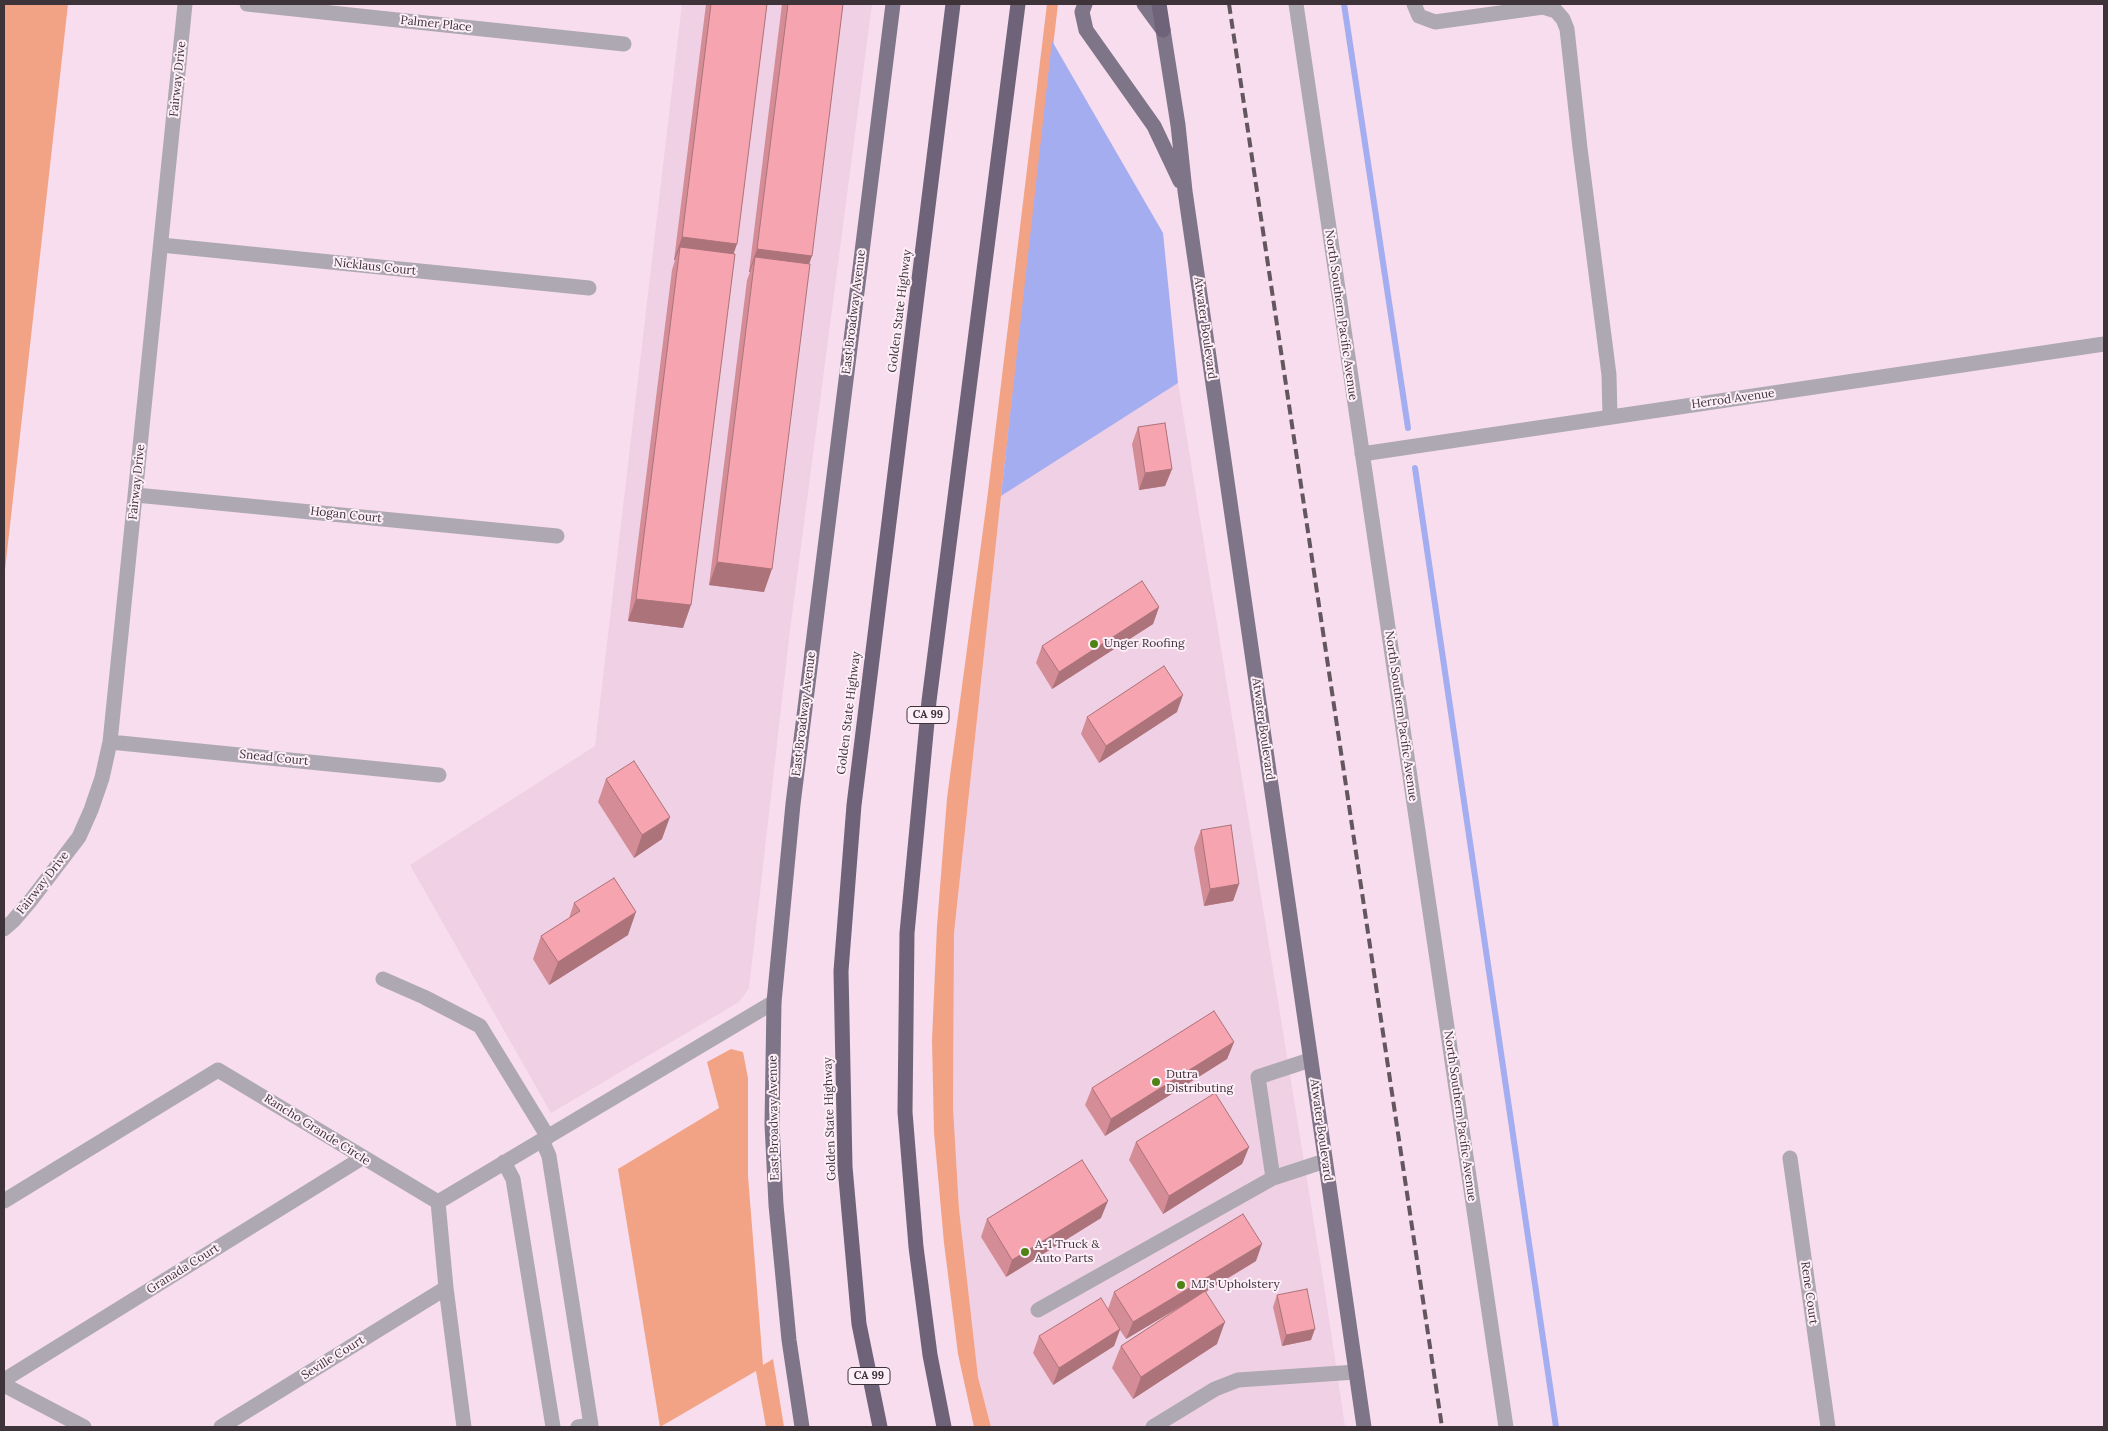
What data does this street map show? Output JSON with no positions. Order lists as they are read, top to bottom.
{
  "streets": {
    "highway": ["Golden State Highway", "CA 99"],
    "main road": ["East Broadway Avenue", "Atwater Boulevard"],
    "street": [
      "Palmer Place",
      "Fairway Drive",
      "Nicklaus Court",
      "North Southern Pacific Avenue",
      "Herrod Avenue",
      "Hogan Court",
      "Snead Court",
      "Rancho Grande Circle",
      "Granada Court",
      "Rene Court",
      "Seville Court"
    ]
  },
  "crossings": [
    ["Fairway Drive", "Nicklaus Court"],
    ["Fairway Drive", "Hogan Court"],
    ["Fairway Drive", "Snead Court"],
    ["North Southern Pacific Avenue", "Herrod Avenue"],
    ["Rancho Grande Circle", "Granada Court"]
  ],
  "places": [
    "Unger Roofing",
    "Dutra Distributing",
    "A-1 Truck & Auto Parts",
    "MJ's Upholstery"
  ]
}
